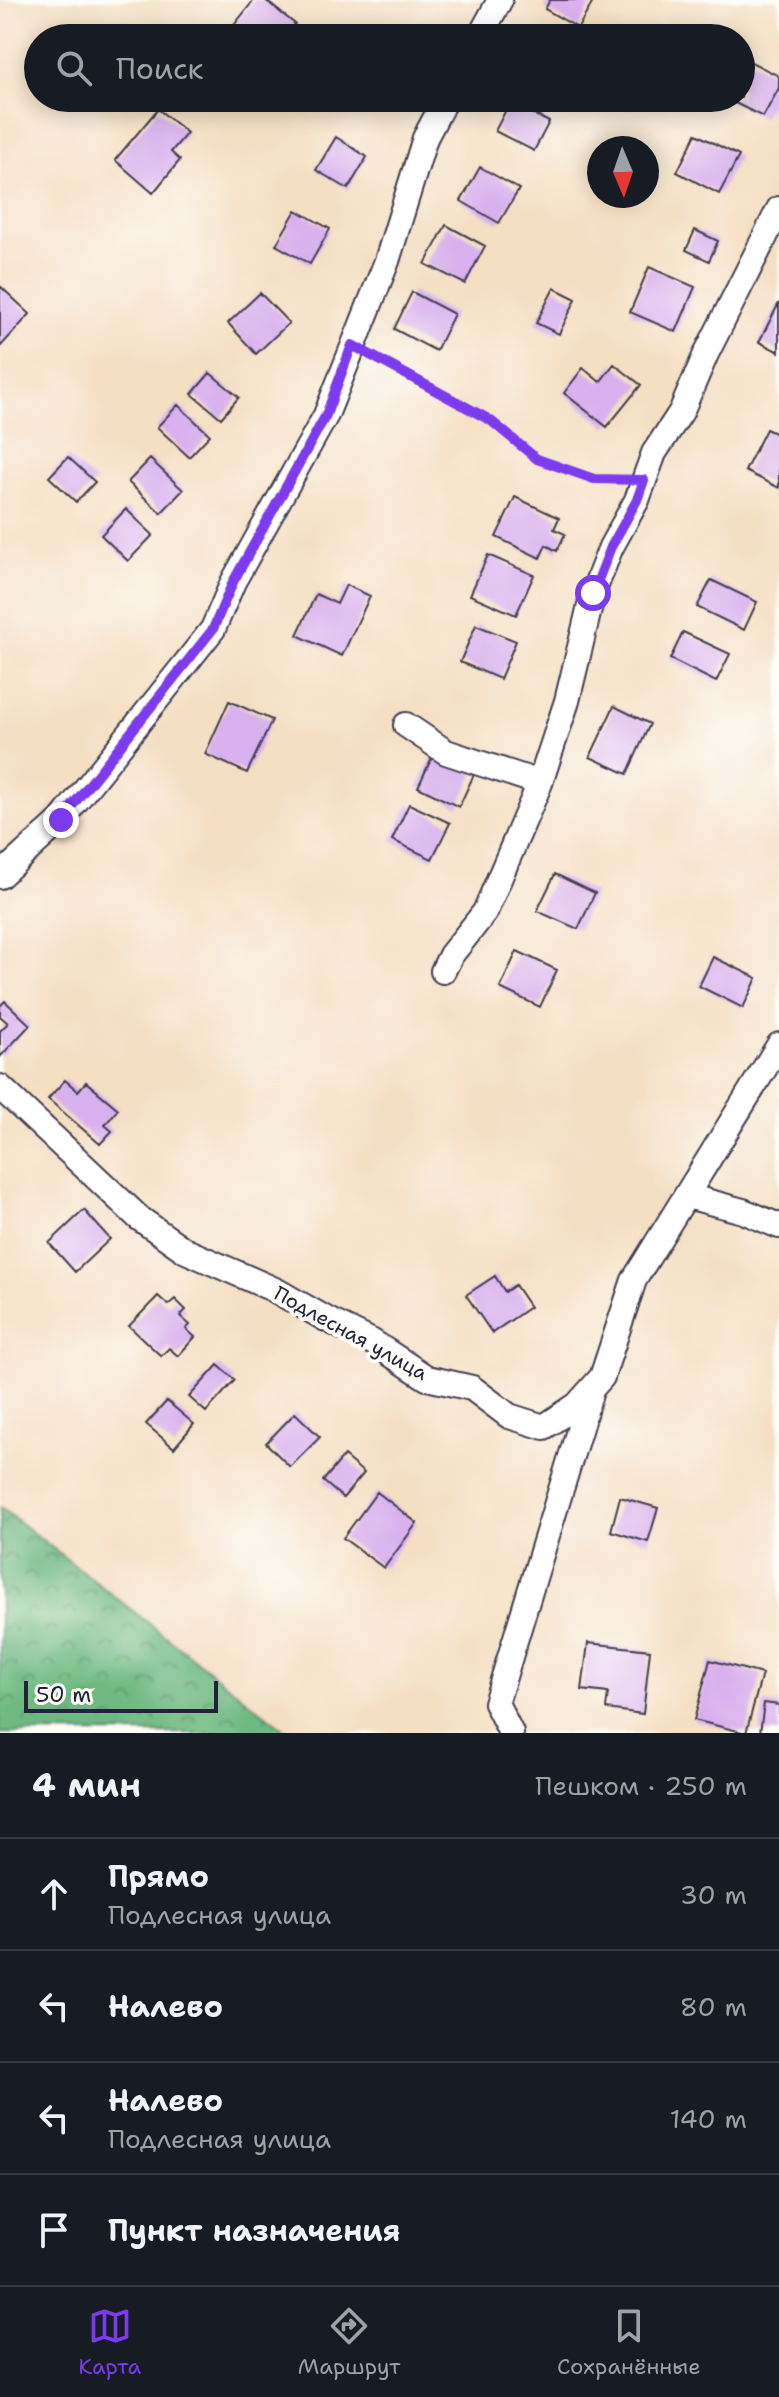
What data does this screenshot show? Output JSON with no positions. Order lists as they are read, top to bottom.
{
  "streets": {
    "street": ["Подлесная улица"]
  },
  "scale_bar": "50 m",
  "north": "bottom",
  "page": {
    "search": "Поиск",
    "scale": "50 m",
    "heading": ["4 мин", "Пешком · 250 m"],
    "list": [
      ["Прямо", "Подлесная улица", "30 m"],
      ["Налево", "80 m"],
      ["Налево", "Подлесная улица", "140 m"],
      "Пункт назначения"
    ],
    "nav": ["Карта", "Маршрут", "Сохранённые"]
  }
}
